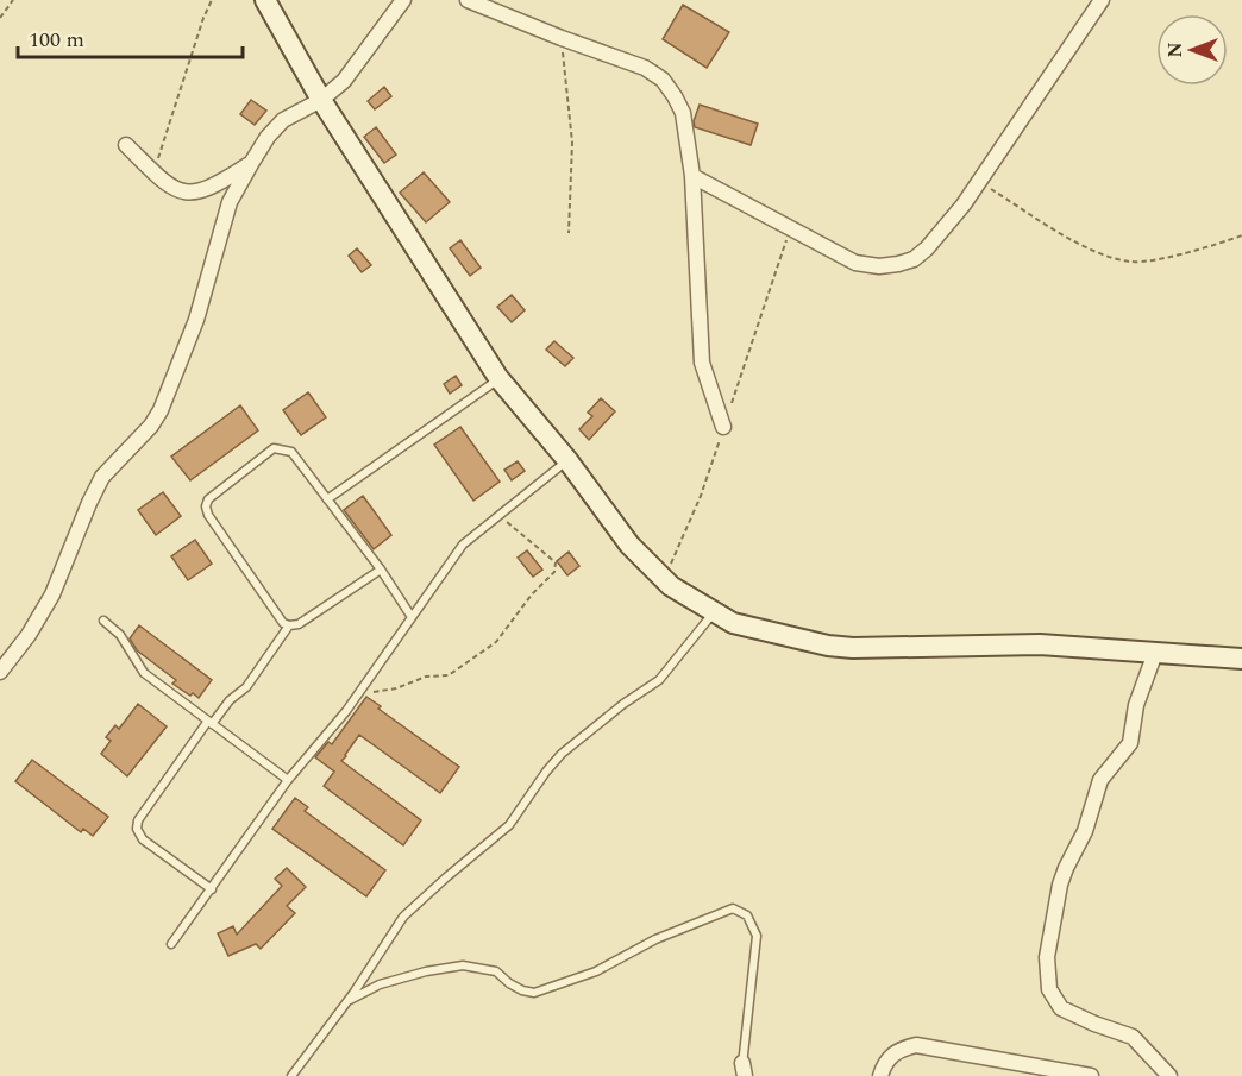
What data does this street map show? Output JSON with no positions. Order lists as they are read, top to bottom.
{
  "scale_bar": "100 m",
  "north": "left"
}
